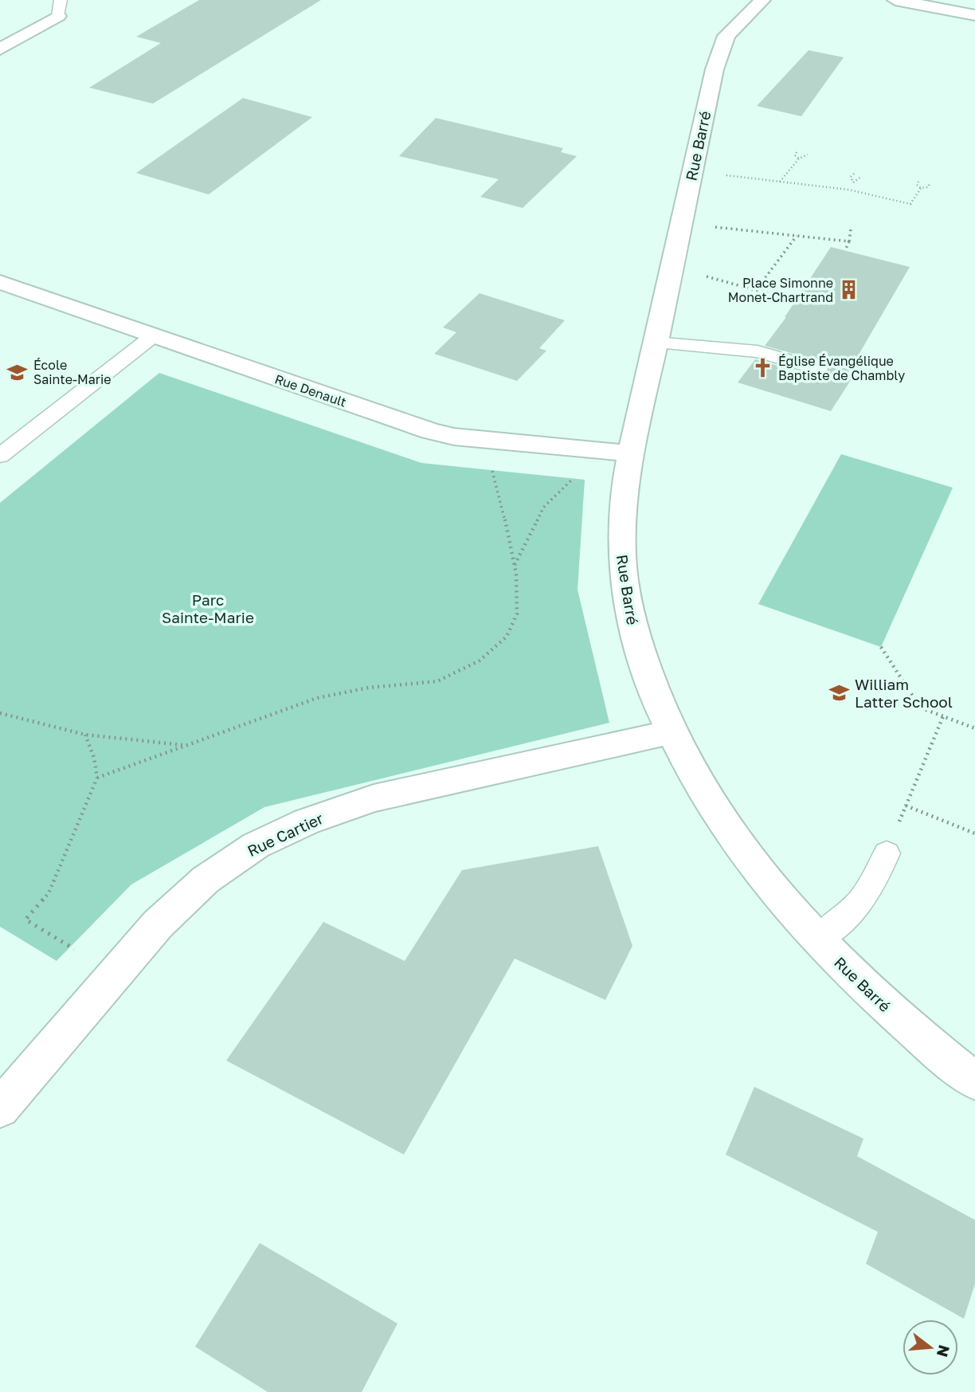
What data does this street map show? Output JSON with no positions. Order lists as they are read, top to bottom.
{
  "streets": {
    "street": ["Rue Barré", "Rue Denault", "Rue Cartier"]
  },
  "crossings": [
    ["Rue Barré", "Rue Denault"],
    ["Rue Barré", "Rue Cartier"]
  ],
  "parks": ["Parc Sainte-Marie"],
  "places": {
    "building": ["Place Simonne Monet-Chartrand"],
    "church": ["Église Évangélique Baptiste de Chambly"],
    "school or university": ["École Sainte-Marie", "William Latter School"]
  },
  "north": "right"
}
